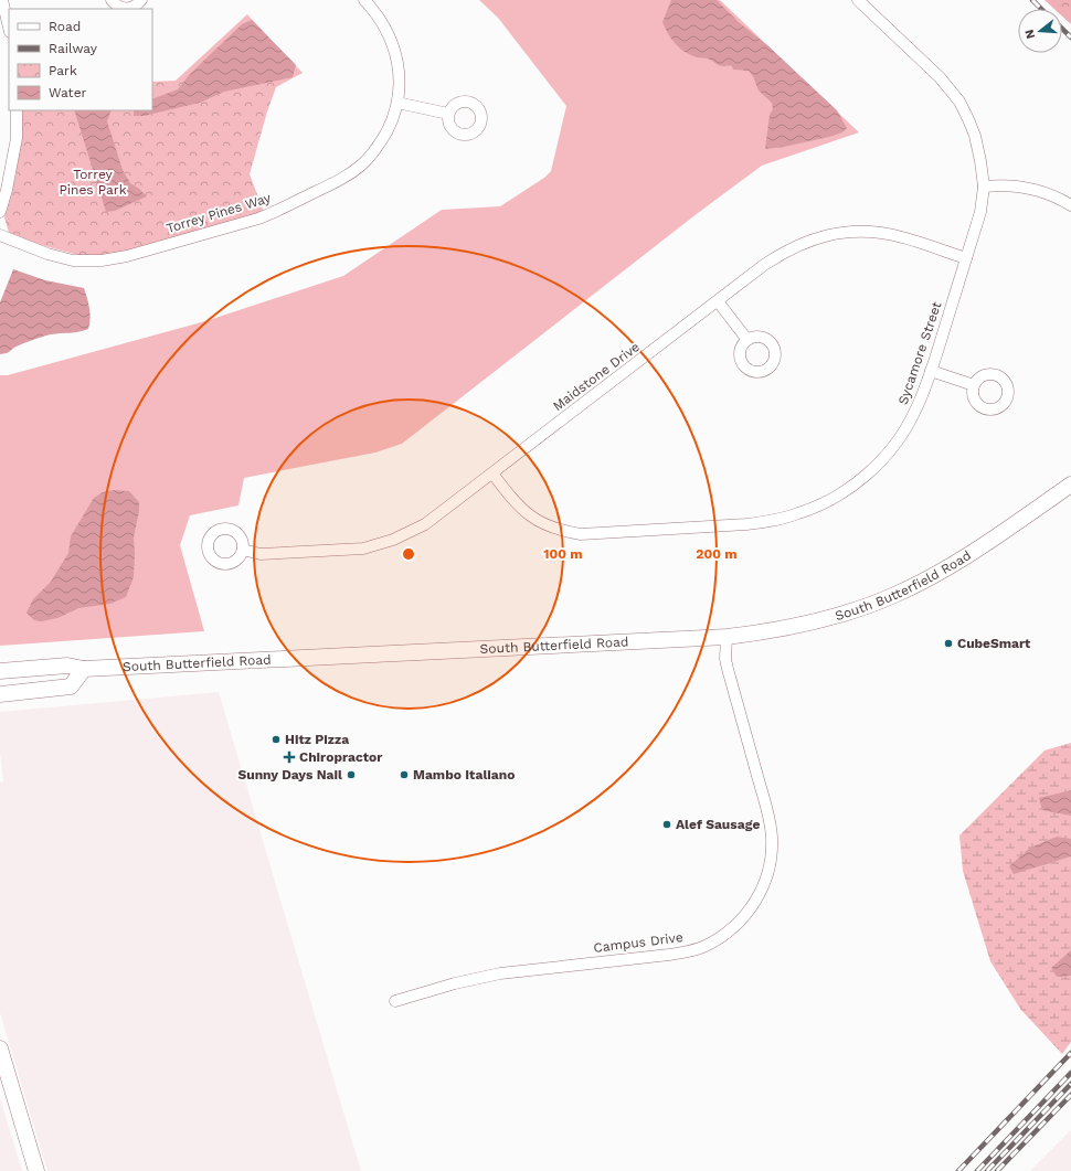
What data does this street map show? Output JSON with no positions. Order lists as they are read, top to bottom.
{
  "streets": {
    "main road": ["South Butterfield Road"],
    "street": [
      "Torrey Pines Way",
      "Sycamore Street",
      "Maidstone Drive",
      "Campus Drive"
    ]
  },
  "crossings": [
    ["Sycamore Street", "Maidstone Drive"],
    ["South Butterfield Road", "Campus Drive"]
  ],
  "parks": ["Torrey Pines Park"],
  "places": {
    "other": [
      "CubeSmart",
      "Hitz Pizza",
      "Sunny Days Nail",
      "Mambo Italiano",
      "Alef Sausage"
    ],
    "health": ["Chiropractor"]
  },
  "legend": [
    "Road",
    "Railway",
    "Park",
    "Water"
  ],
  "north": "left",
  "rings": ["100 m", "200 m"]
}
